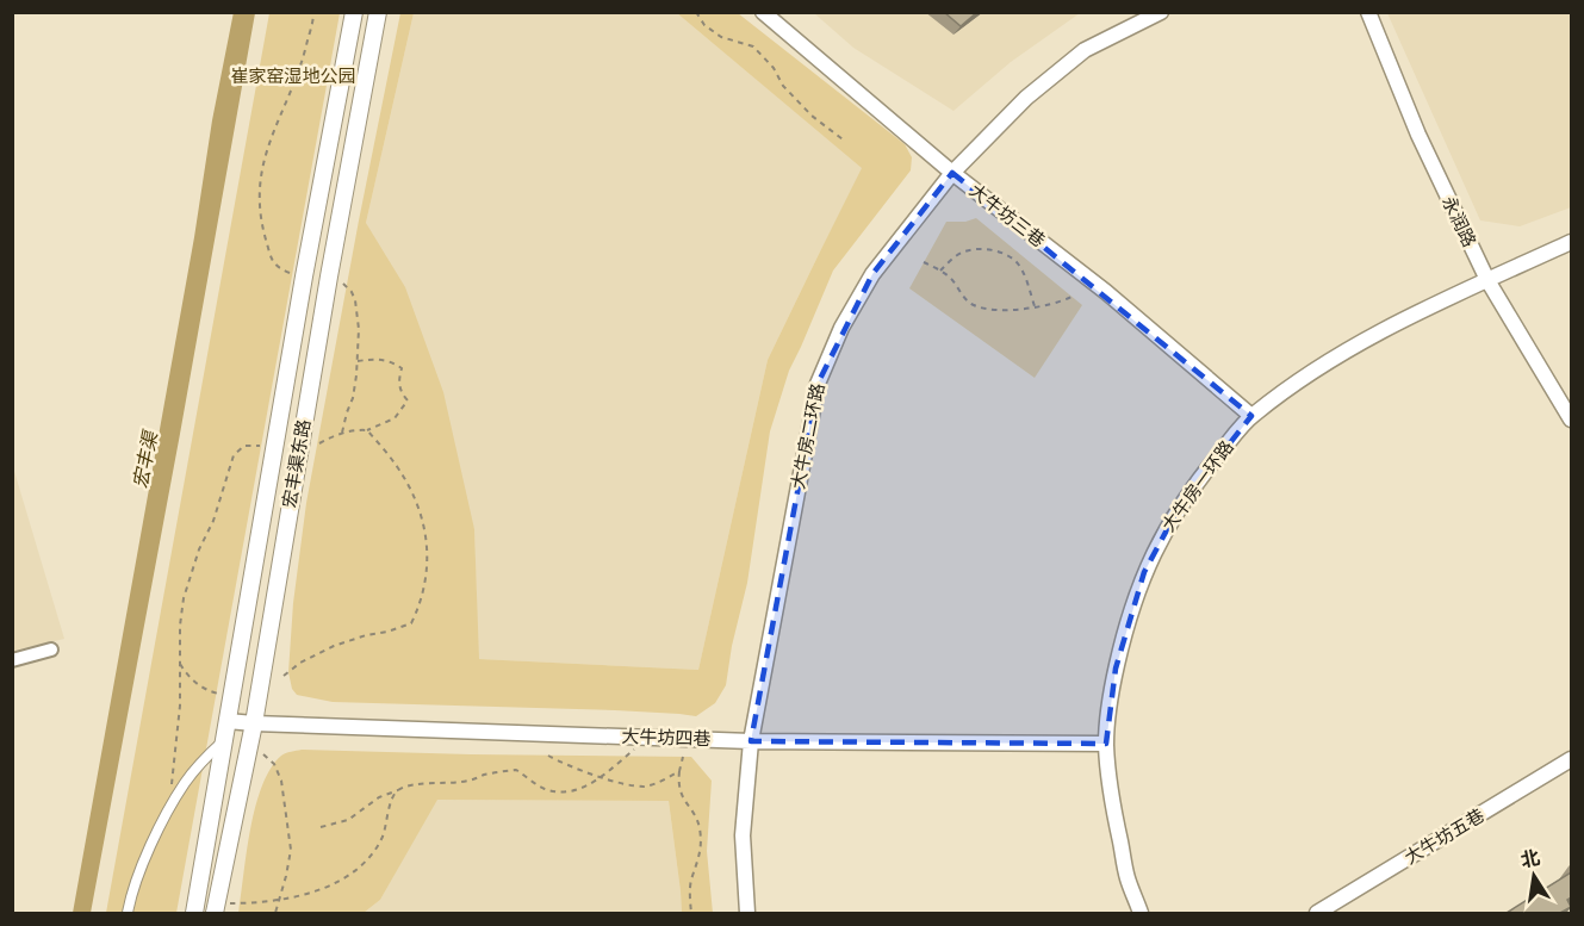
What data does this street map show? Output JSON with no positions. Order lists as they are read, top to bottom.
{
  "streets": {
    "main road": ["宏丰渠东路"],
    "street": [
      "大牛坊三巷",
      "永润路",
      "大牛房二环路",
      "大牛房一环路",
      "大牛坊四巷",
      "大牛坊五巷"
    ]
  },
  "crossings": [
    ["大牛坊三巷", "大牛房二环路"],
    ["大牛坊三巷", "大牛房一环路"],
    ["永润路", "大牛房一环路"],
    ["大牛房二环路", "大牛坊四巷"],
    ["宏丰渠东路", "大牛坊四巷"],
    ["大牛房一环路", "大牛坊四巷"]
  ],
  "water": ["宏丰渠"],
  "parks": ["崔家窑湿地公园"],
  "north": "top"
}
